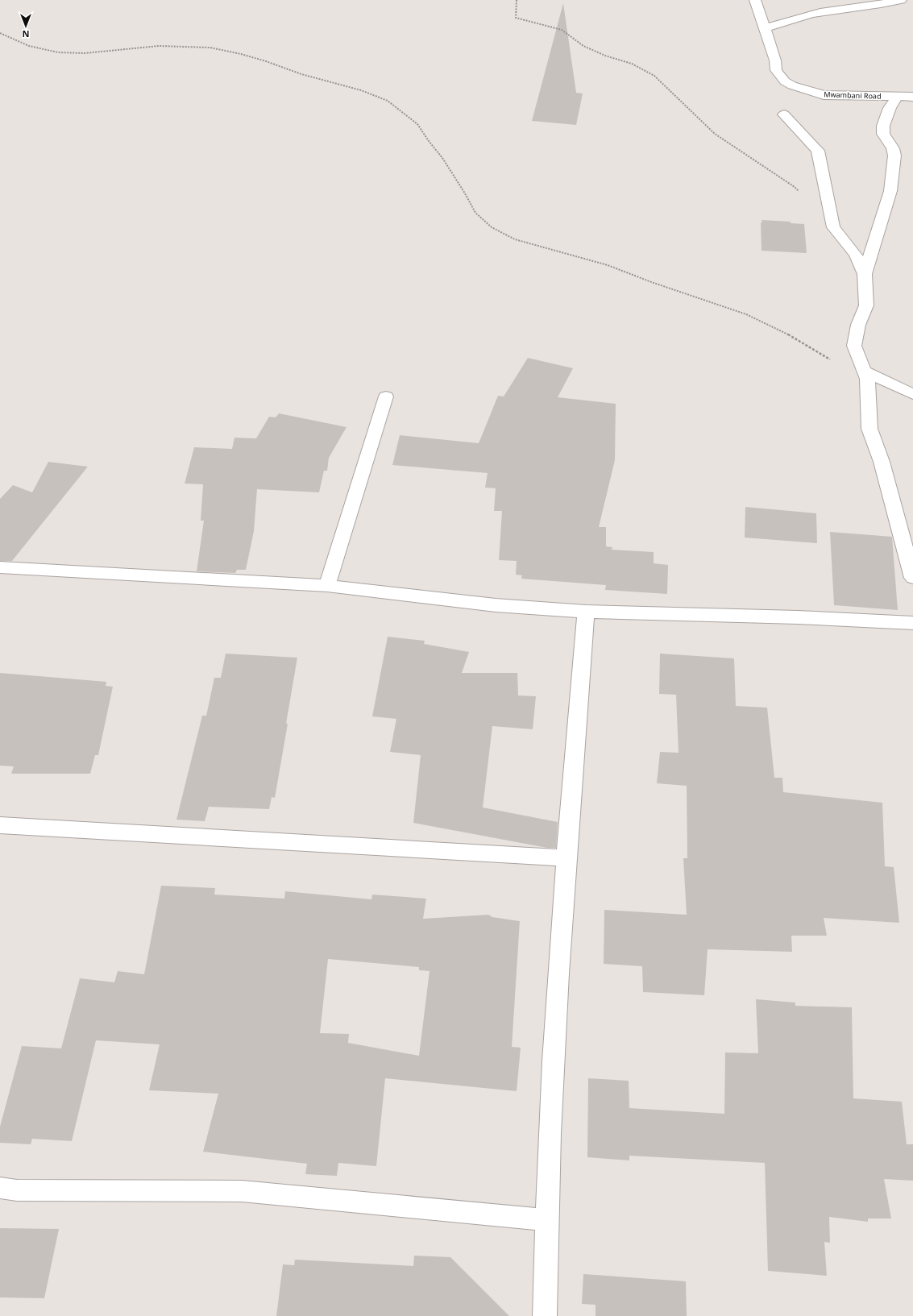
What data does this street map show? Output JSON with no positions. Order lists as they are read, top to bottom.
{
  "streets": {
    "street": ["Mwambani Road"]
  },
  "north": "bottom"
}
